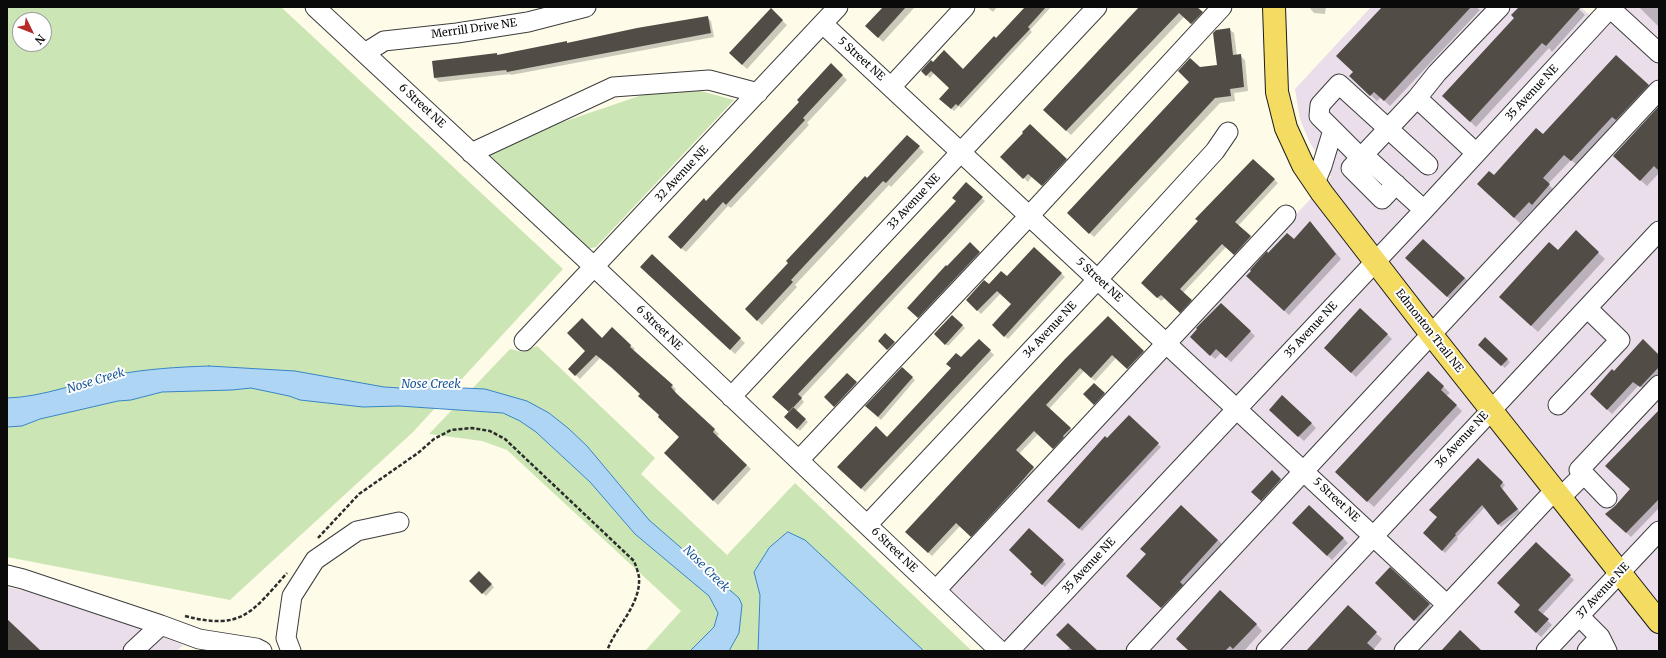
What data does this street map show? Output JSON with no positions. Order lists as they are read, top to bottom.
{
  "streets": {
    "main road": ["Edmonton Trail NE"],
    "street": [
      "Merrill Drive NE",
      "5 Street NE",
      "35 Avenue NE",
      "6 Street NE",
      "32 Avenue NE",
      "33 Avenue NE",
      "34 Avenue NE",
      "36 Avenue NE",
      "37 Avenue NE"
    ]
  },
  "crossings": [
    ["Merrill Drive NE", "6 Street NE"],
    ["5 Street NE", "35 Avenue NE"],
    ["5 Street NE", "32 Avenue NE"],
    ["5 Street NE", "33 Avenue NE"],
    ["5 Street NE", "34 Avenue NE"],
    ["5 Street NE", "36 Avenue NE"],
    ["35 Avenue NE", "Edmonton Trail NE"],
    ["6 Street NE", "32 Avenue NE"],
    ["6 Street NE", "33 Avenue NE"],
    ["6 Street NE", "34 Avenue NE"],
    ["Edmonton Trail NE", "36 Avenue NE"],
    ["Edmonton Trail NE", "37 Avenue NE"]
  ],
  "water": ["Nose Creek"],
  "north": "bottom right"
}
